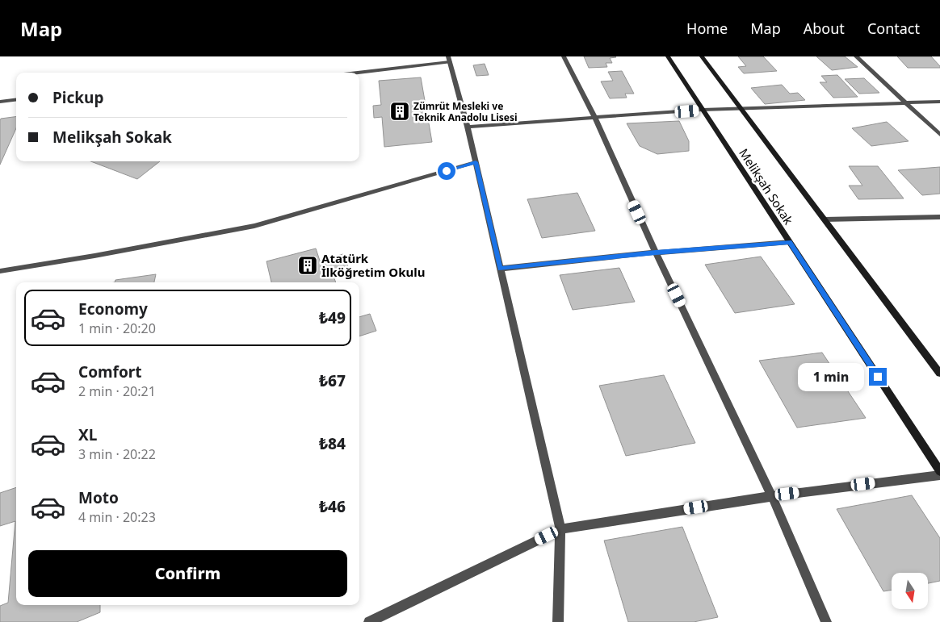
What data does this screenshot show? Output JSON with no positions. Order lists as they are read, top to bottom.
{
  "streets": {
    "street": ["Melikşah Sokak"]
  },
  "places": {
    "building": ["Zümrüt Mesleki ve Teknik Anadolu Lisesi", "Atatürk İlköğretim Okulu"]
  },
  "north": "bottom",
  "page": {
    "header": "Map",
    "nav": [
      "Home",
      "Map",
      "About",
      "Contact"
    ],
    "banner": ["Pickup", "Melikşah Sokak"],
    "list": [
      {
        "name": "Economy",
        "note": "1 min · 20:20",
        "value": "₺49"
      },
      {
        "name": "Comfort",
        "note": "2 min · 20:21",
        "value": "₺67"
      },
      {
        "name": "XL",
        "note": "3 min · 20:22",
        "value": "₺84"
      },
      {
        "name": "Moto",
        "note": "4 min · 20:23",
        "value": "₺46"
      }
    ],
    "bubble": "1 min",
    "buttons": "Confirm"
  }
}
